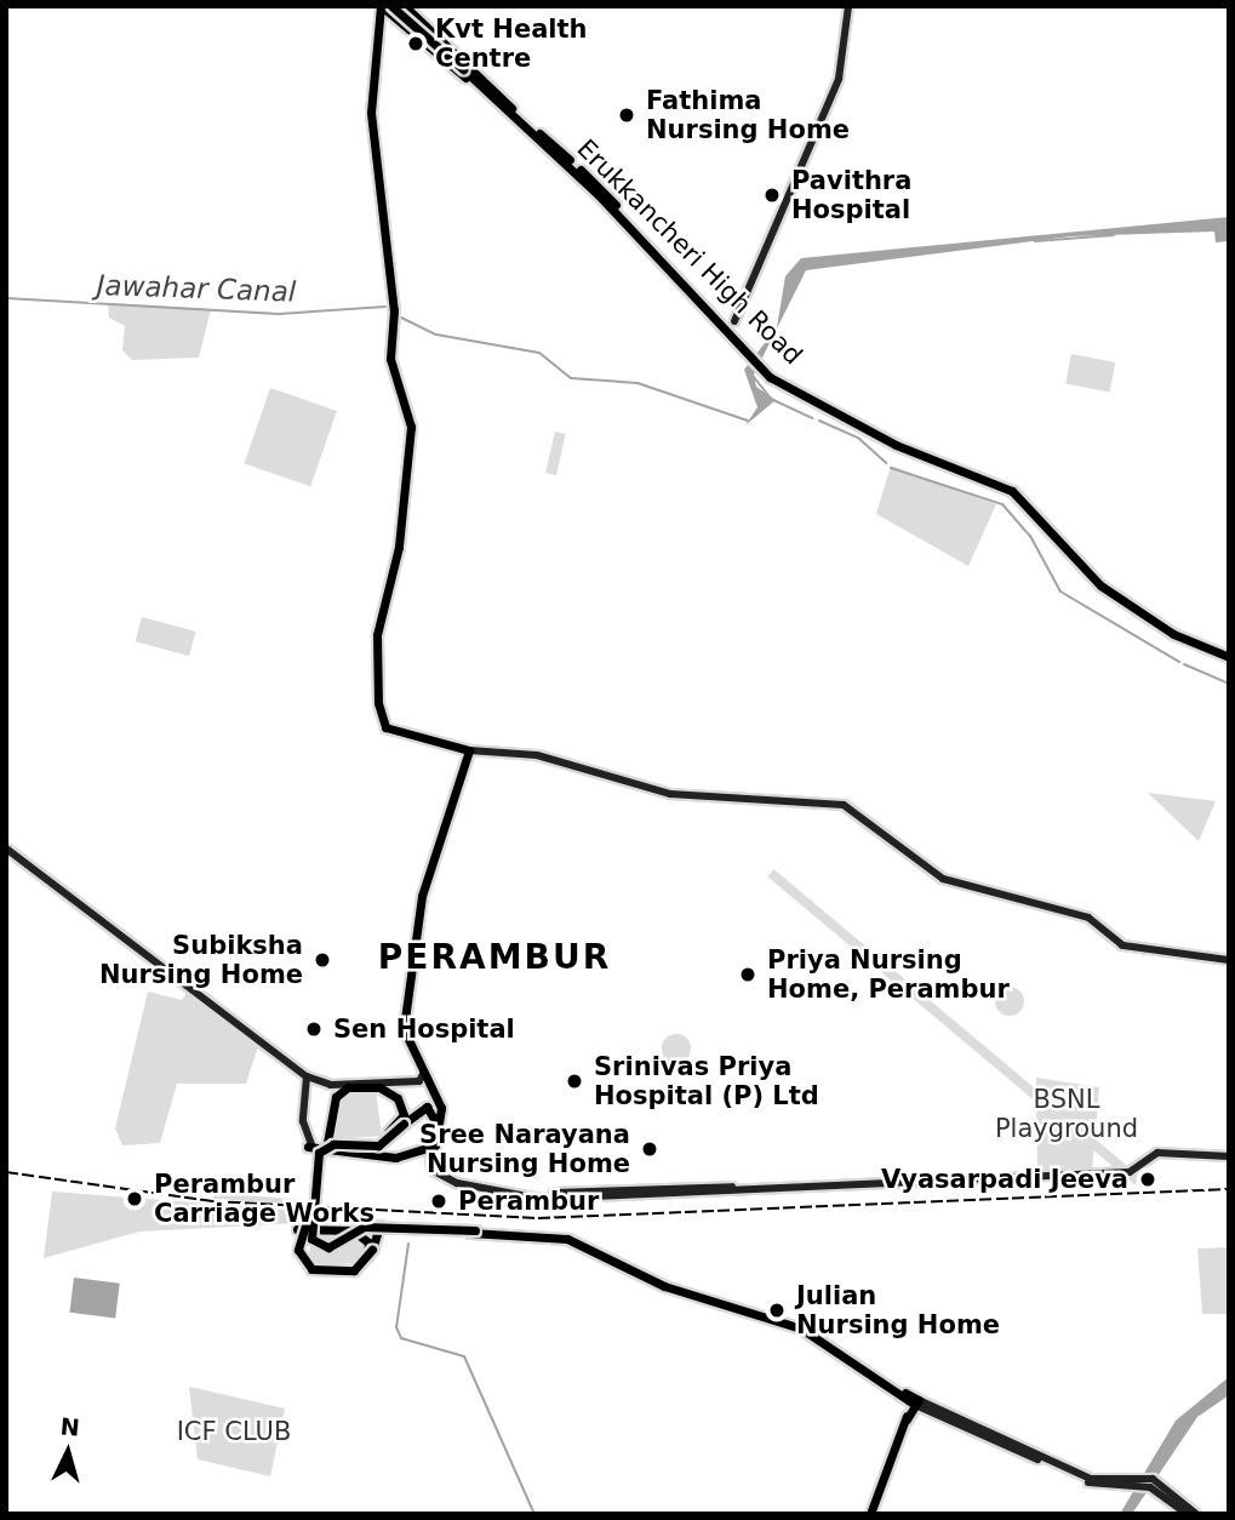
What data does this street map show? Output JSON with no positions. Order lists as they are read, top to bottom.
{
  "streets": {
    "main road": ["Erukkancheri High Road"]
  },
  "districts": ["PERAMBUR"],
  "water": ["Jawahar Canal"],
  "parks": ["BSNL Playground", "ICF CLUB"],
  "places": [
    "Kvt Health Centre",
    "Fathima Nursing Home",
    "Pavithra Hospital",
    "Subiksha Nursing Home",
    "Priya Nursing Home, Perambur",
    "Sen Hospital",
    "Srinivas Priya Hospital (P) Ltd",
    "Sree Narayana Nursing Home",
    "Vyasarpadi Jeeva",
    "Perambur Carriage Works",
    "Perambur",
    "Julian Nursing Home"
  ],
  "north": "top"
}
